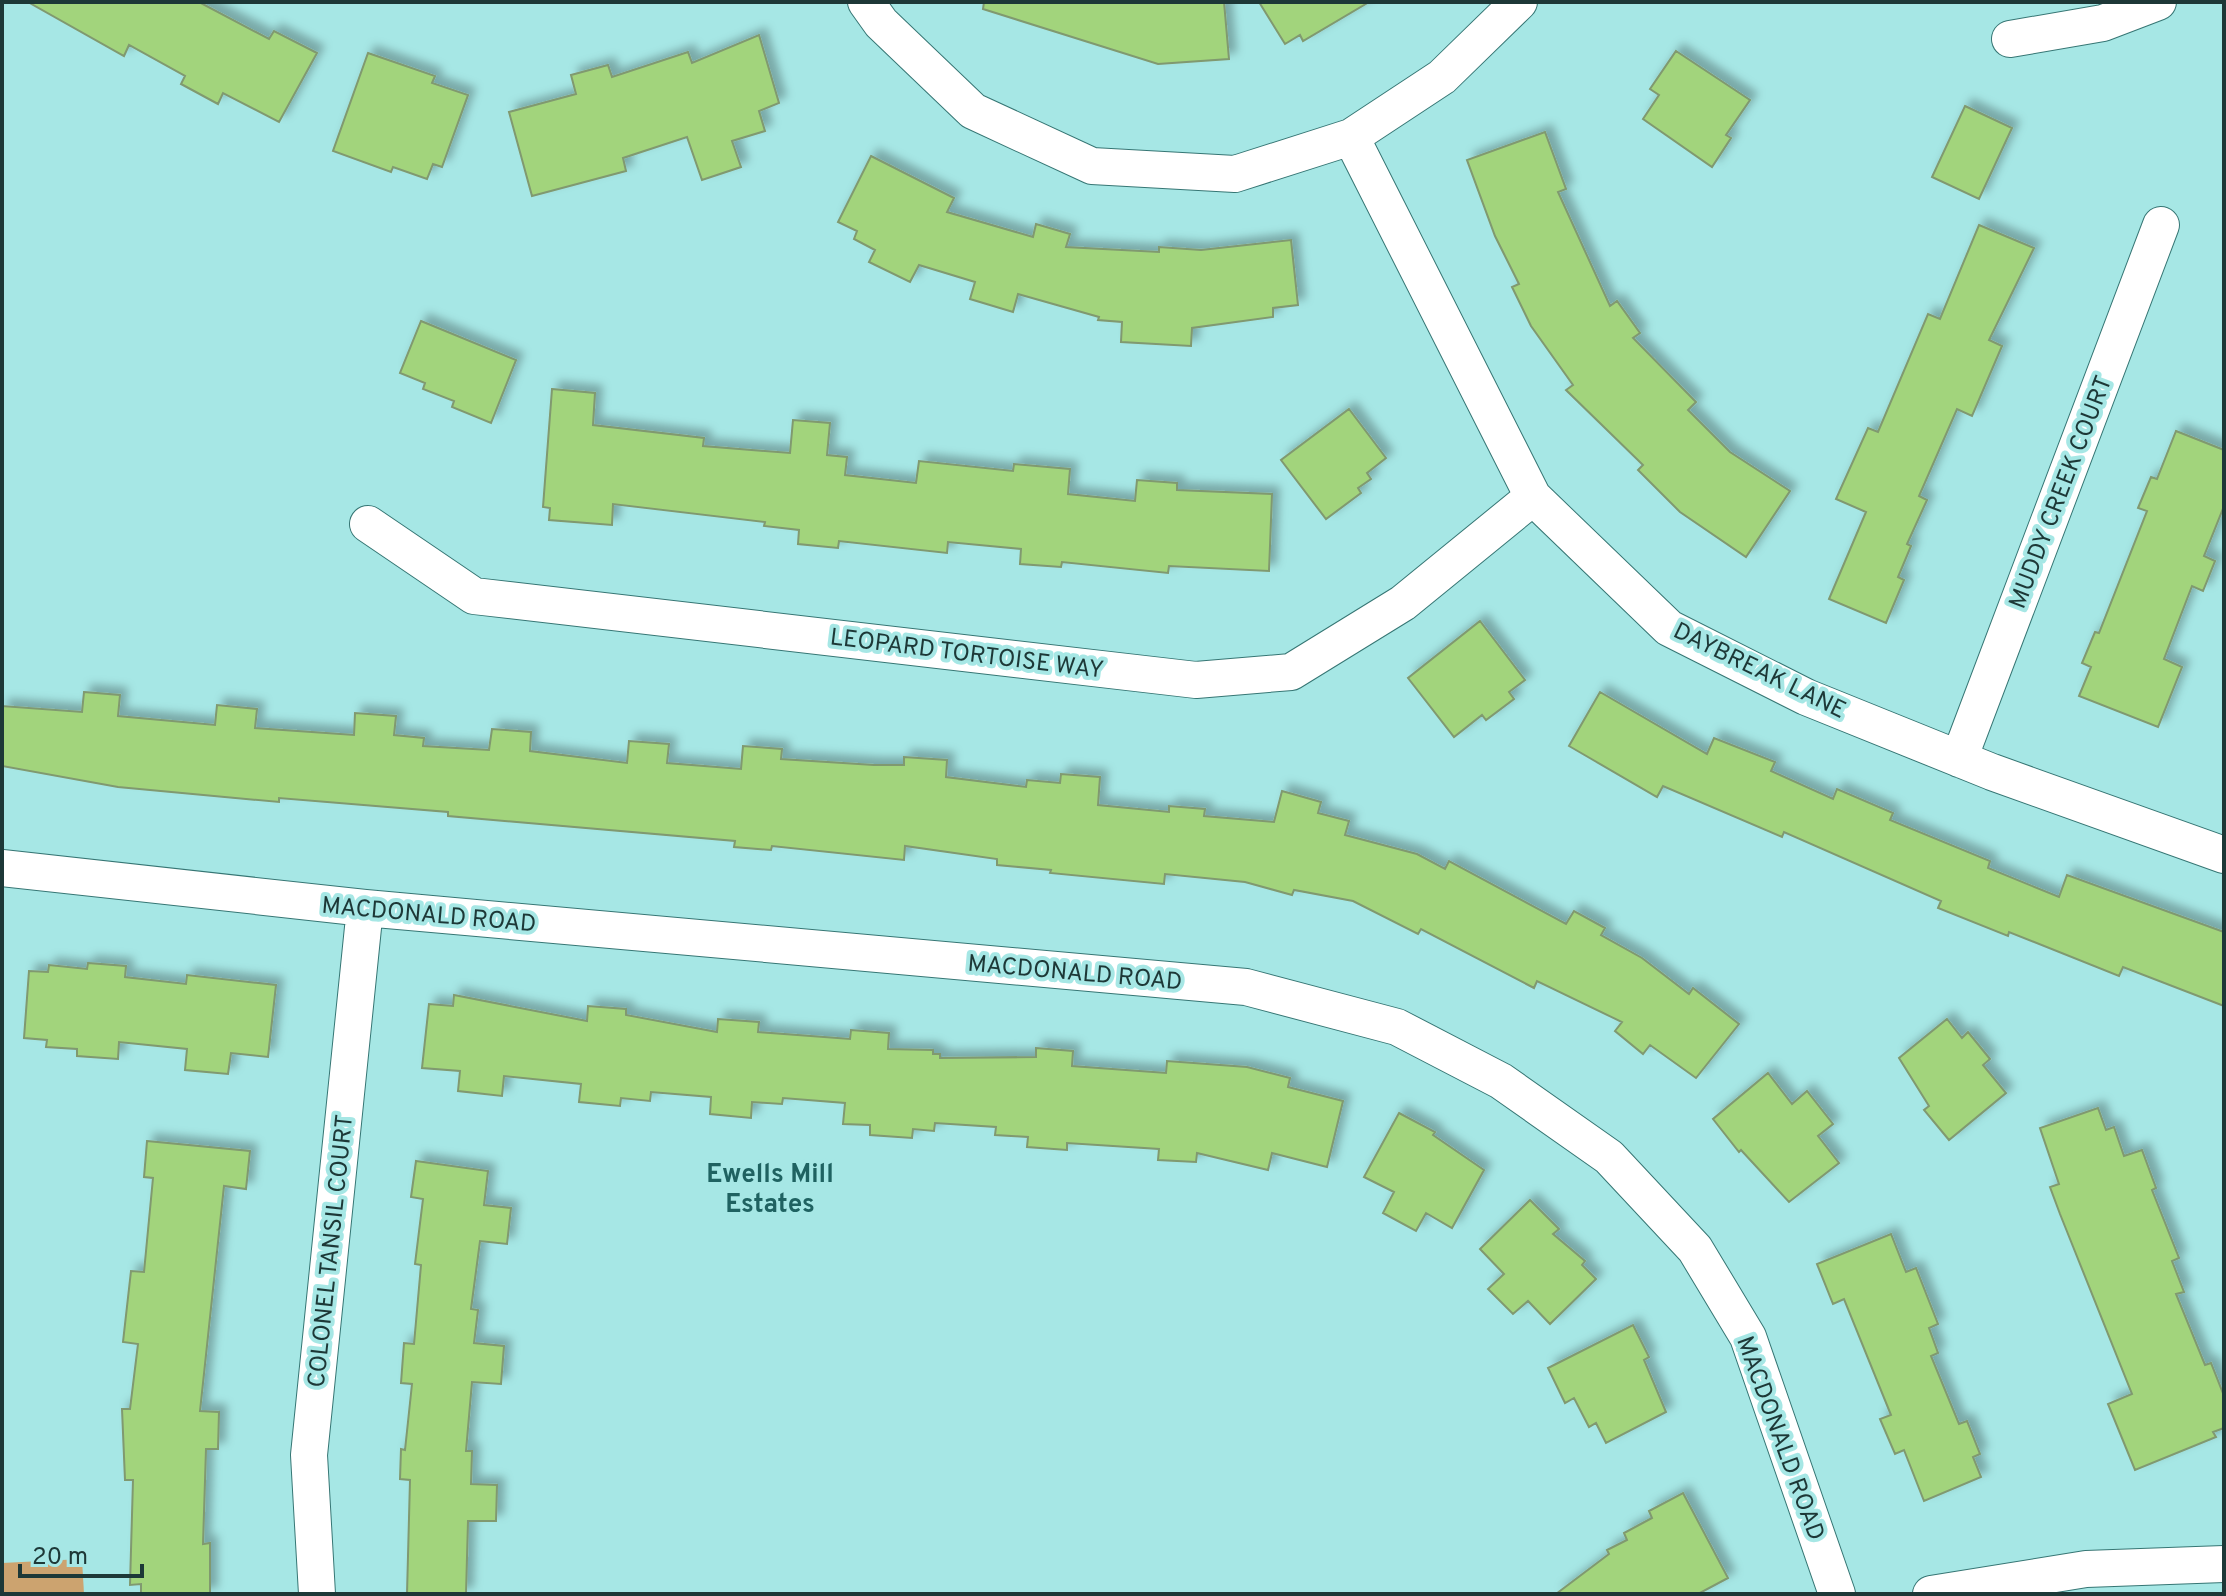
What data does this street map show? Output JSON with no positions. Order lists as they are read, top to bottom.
{
  "streets": {
    "street": [
      "MUDDY CREEK COURT",
      "LEOPARD TORTOISE WAY",
      "DAYBREAK LANE",
      "MACDONALD ROAD",
      "COLONEL TANSIL COURT"
    ]
  },
  "crossings": [
    ["MUDDY CREEK COURT", "DAYBREAK LANE"],
    ["LEOPARD TORTOISE WAY", "DAYBREAK LANE"],
    ["MACDONALD ROAD", "COLONEL TANSIL COURT"]
  ],
  "districts": ["Ewells Mill Estates"],
  "scale_bar": "20 m"
}
